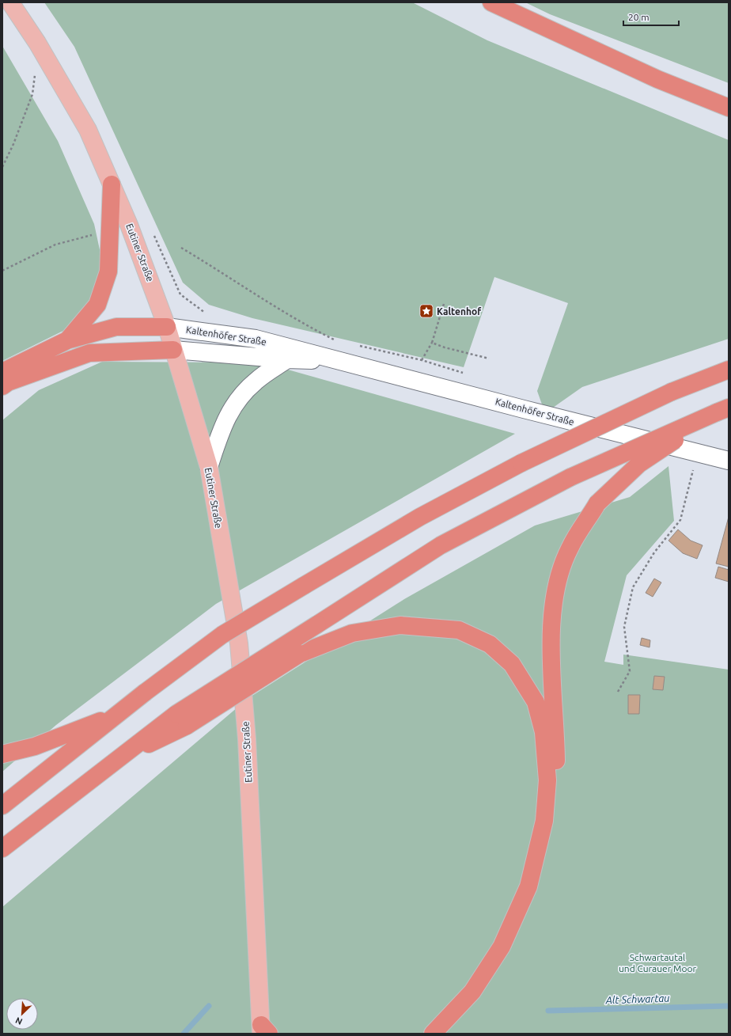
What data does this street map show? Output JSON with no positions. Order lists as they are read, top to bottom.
{
  "streets": {
    "main road": ["Eutiner Straße"],
    "street": ["Kaltenhöfer Straße"]
  },
  "crossings": [
    ["Eutiner Straße", "Kaltenhöfer Straße"]
  ],
  "water": ["Alt Schwartau"],
  "parks": ["Schwartautal und Curauer Moor"],
  "places": {
    "place": ["Kaltenhof"]
  },
  "scale_bar": "20 m",
  "north": "bottom left"
}
